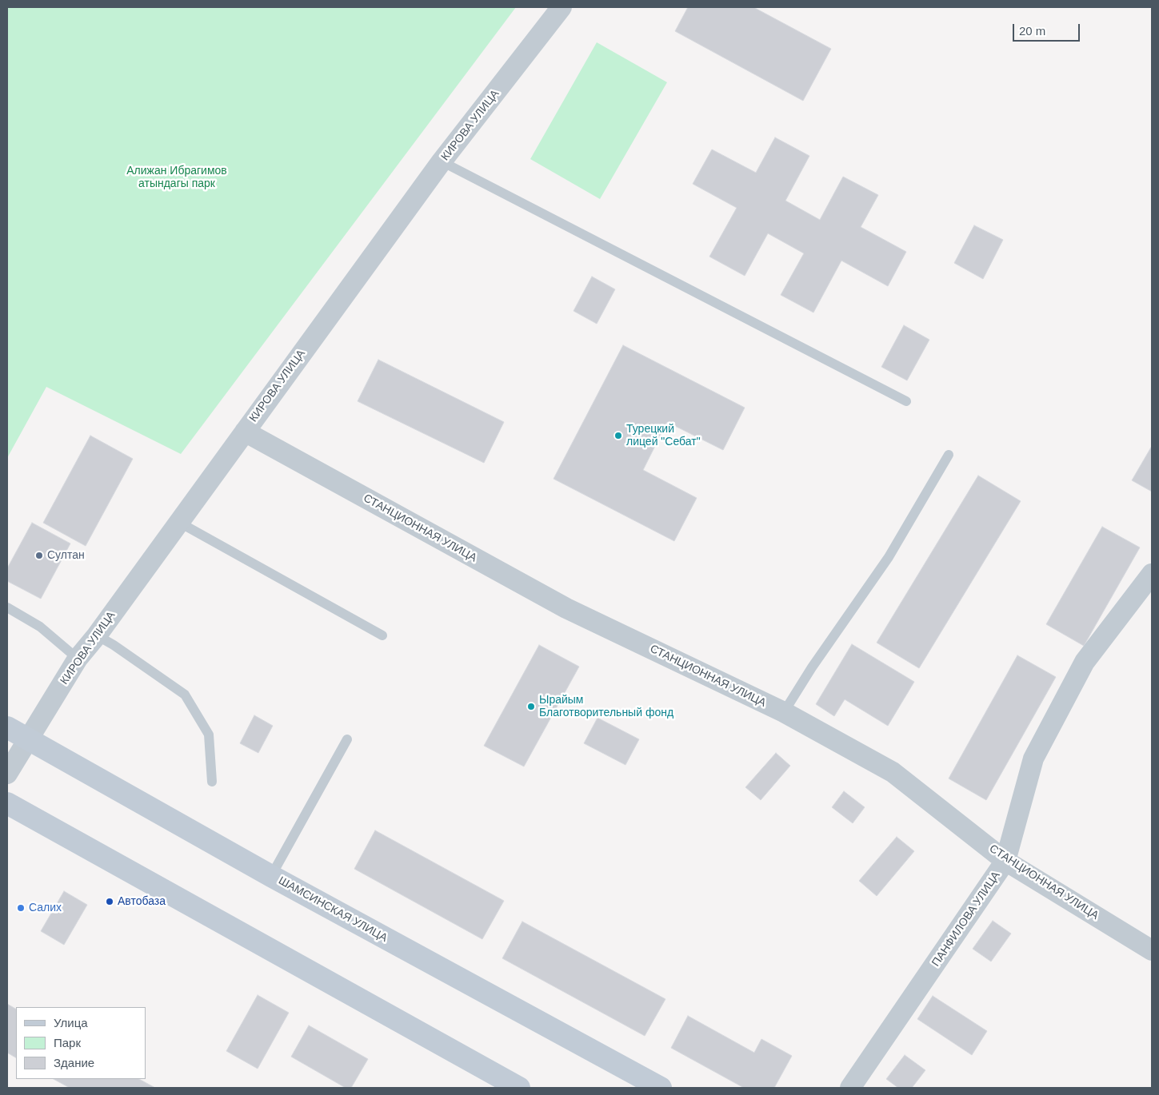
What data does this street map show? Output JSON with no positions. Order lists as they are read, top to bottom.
{
  "streets": {
    "main road": ["ШАМСИНСКАЯ УЛИЦА"],
    "street": ["КИРОВА УЛИЦА", "СТАНЦИОННАЯ УЛИЦА", "ПАНФИЛОВА УЛИЦА"]
  },
  "crossings": [
    ["КИРОВА УЛИЦА", "СТАНЦИОННАЯ УЛИЦА"],
    ["КИРОВА УЛИЦА", "ШАМСИНСКАЯ УЛИЦА"],
    ["СТАНЦИОННАЯ УЛИЦА", "ПАНФИЛОВА УЛИЦА"]
  ],
  "parks": ["Алижан Ибрагимов атындагы парк"],
  "places": [
    "Турецкий лицей \"Себат\"",
    "Султан",
    "Ырайым Благотворительный фонд",
    "Автобаза",
    "Салих"
  ],
  "legend": ["Улица", "Парк", "Здание"],
  "scale_bar": "20 m"
}
